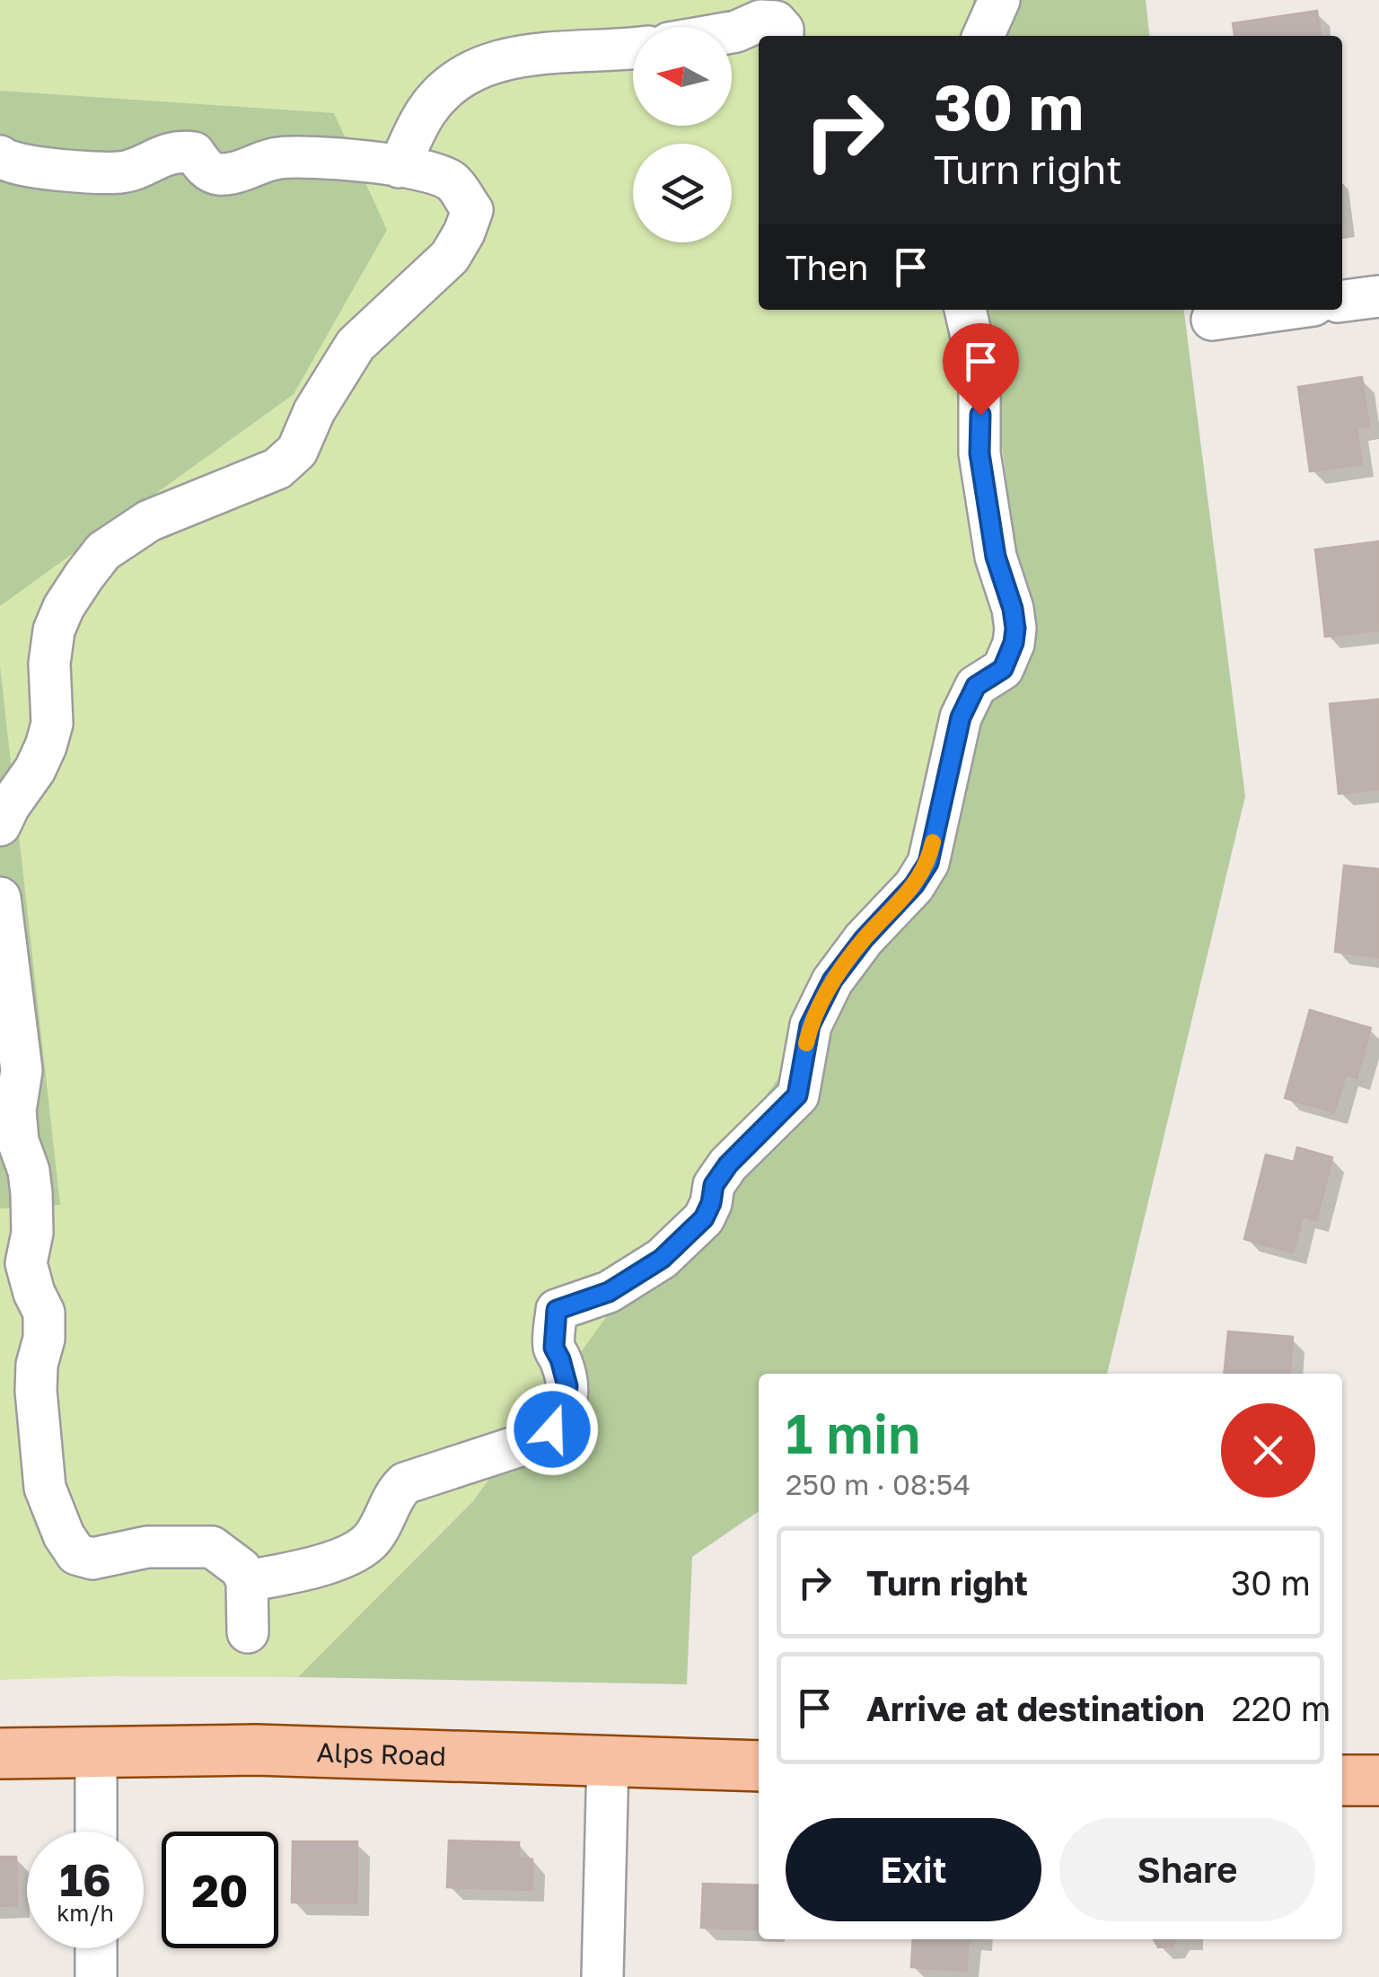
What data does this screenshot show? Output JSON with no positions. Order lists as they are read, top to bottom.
{
  "streets": {
    "main road": ["Alps Road"]
  },
  "north": "left",
  "page": {
    "turn": ["30 m", "Turn right"],
    "then": "Then",
    "heading": ["1 min", "250 m · 08:54"],
    "list": [
      {
        "name": "Turn right",
        "value": "30 m"
      },
      {
        "name": "Arrive at destination",
        "value": "220 m"
      }
    ],
    "buttons": ["Exit", "Share"],
    "speed": "16 km/h",
    "limit": "20"
  }
}
